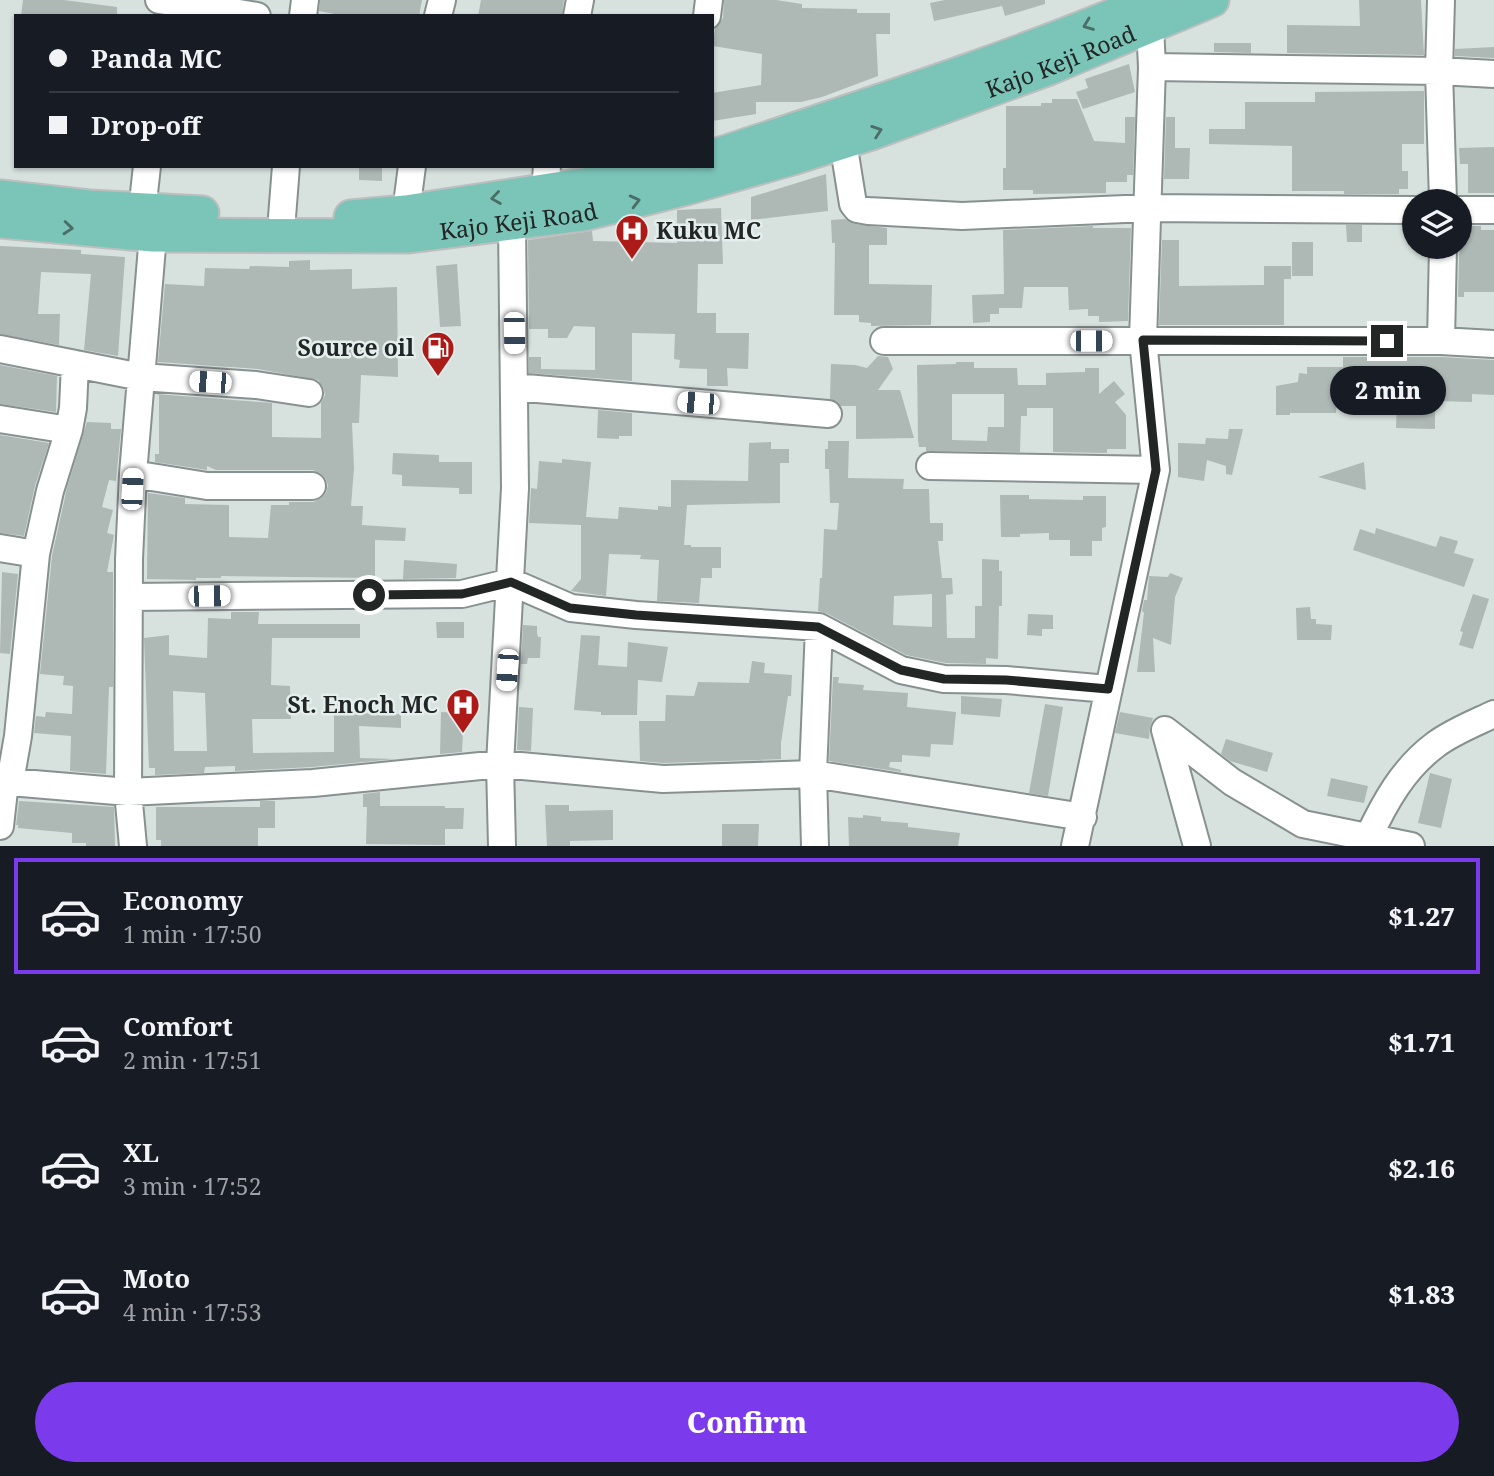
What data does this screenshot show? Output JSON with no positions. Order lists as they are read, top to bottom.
{
  "streets": {
    "main road": ["Kajo Keji Road"]
  },
  "places": {
    "hospital": ["Kuku MC", "St. Enoch MC"],
    "fuel station": ["Source oil"]
  },
  "page": {
    "banner": ["Panda MC", "Drop-off"],
    "bubble": "2 min",
    "list": [
      {
        "name": "Economy",
        "note": "1 min · 17:50",
        "value": "$1.27"
      },
      {
        "name": "Comfort",
        "note": "2 min · 17:51",
        "value": "$1.71"
      },
      {
        "name": "XL",
        "note": "3 min · 17:52",
        "value": "$2.16"
      },
      {
        "name": "Moto",
        "note": "4 min · 17:53",
        "value": "$1.83"
      }
    ],
    "buttons": "Confirm"
  }
}
